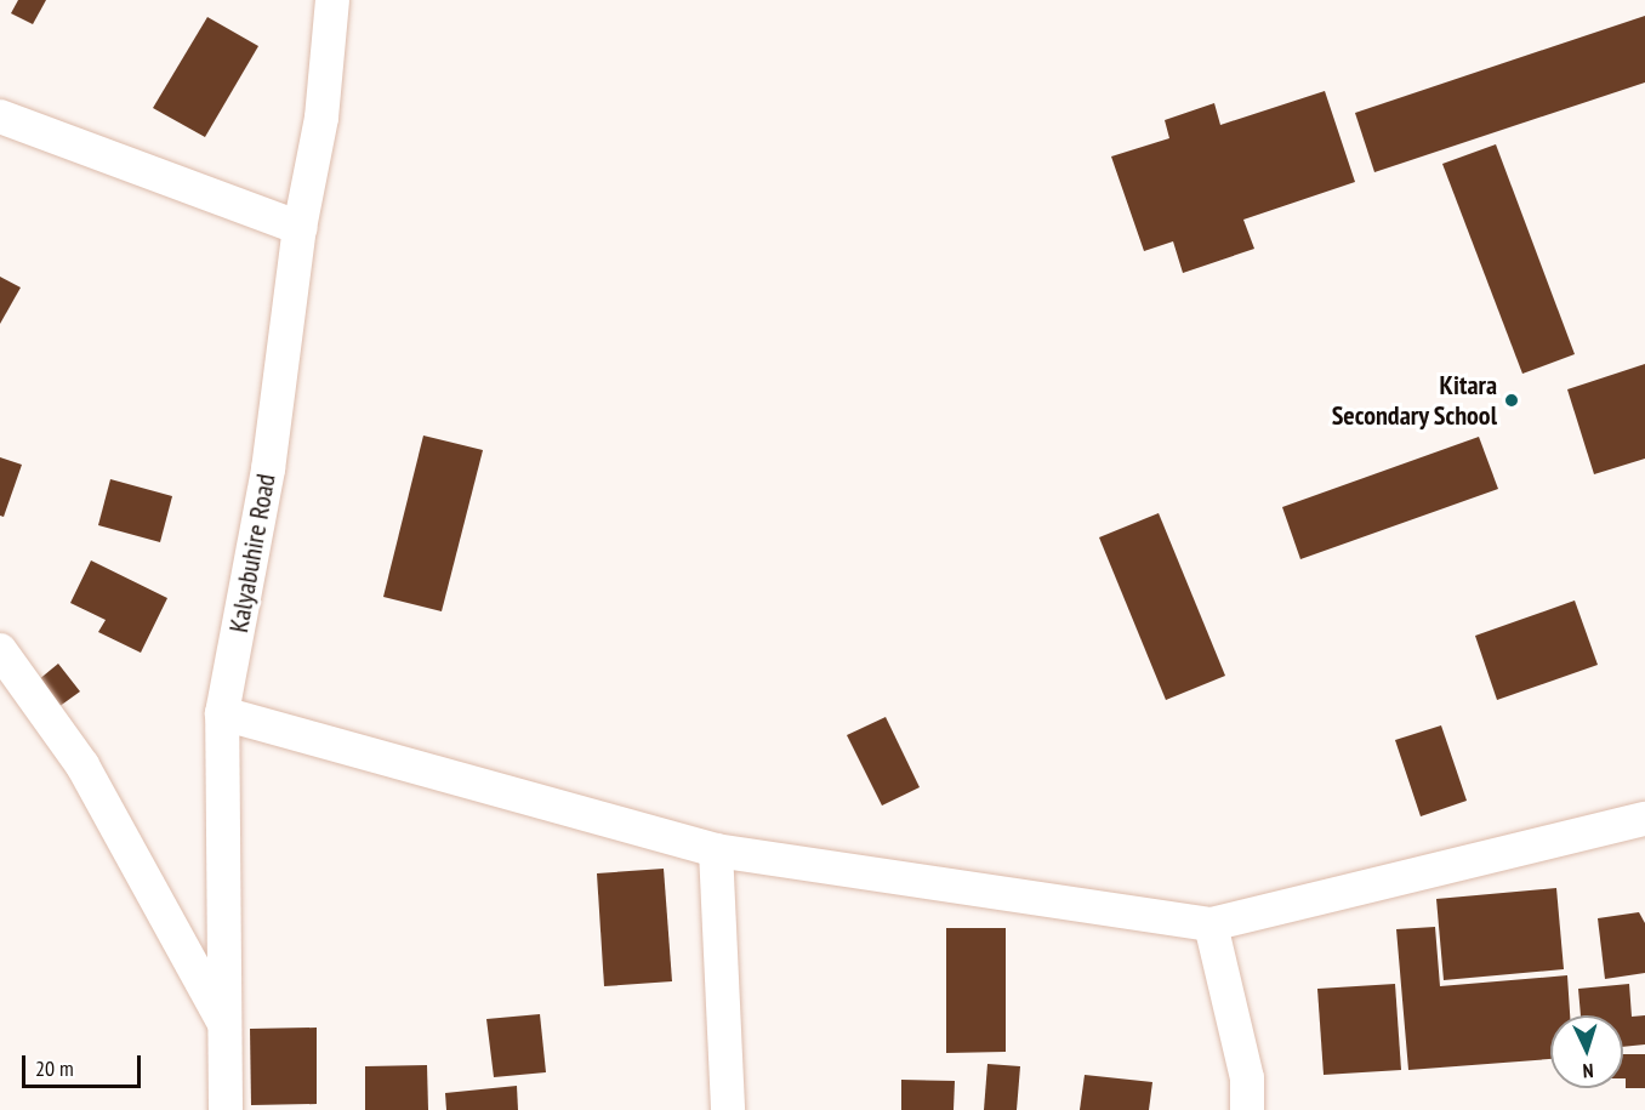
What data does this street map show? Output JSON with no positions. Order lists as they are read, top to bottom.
{
  "streets": {
    "street": ["Kalyabuhire Road"]
  },
  "places": ["Kitara Secondary School"],
  "scale_bar": "20 m",
  "north": "bottom"
}
